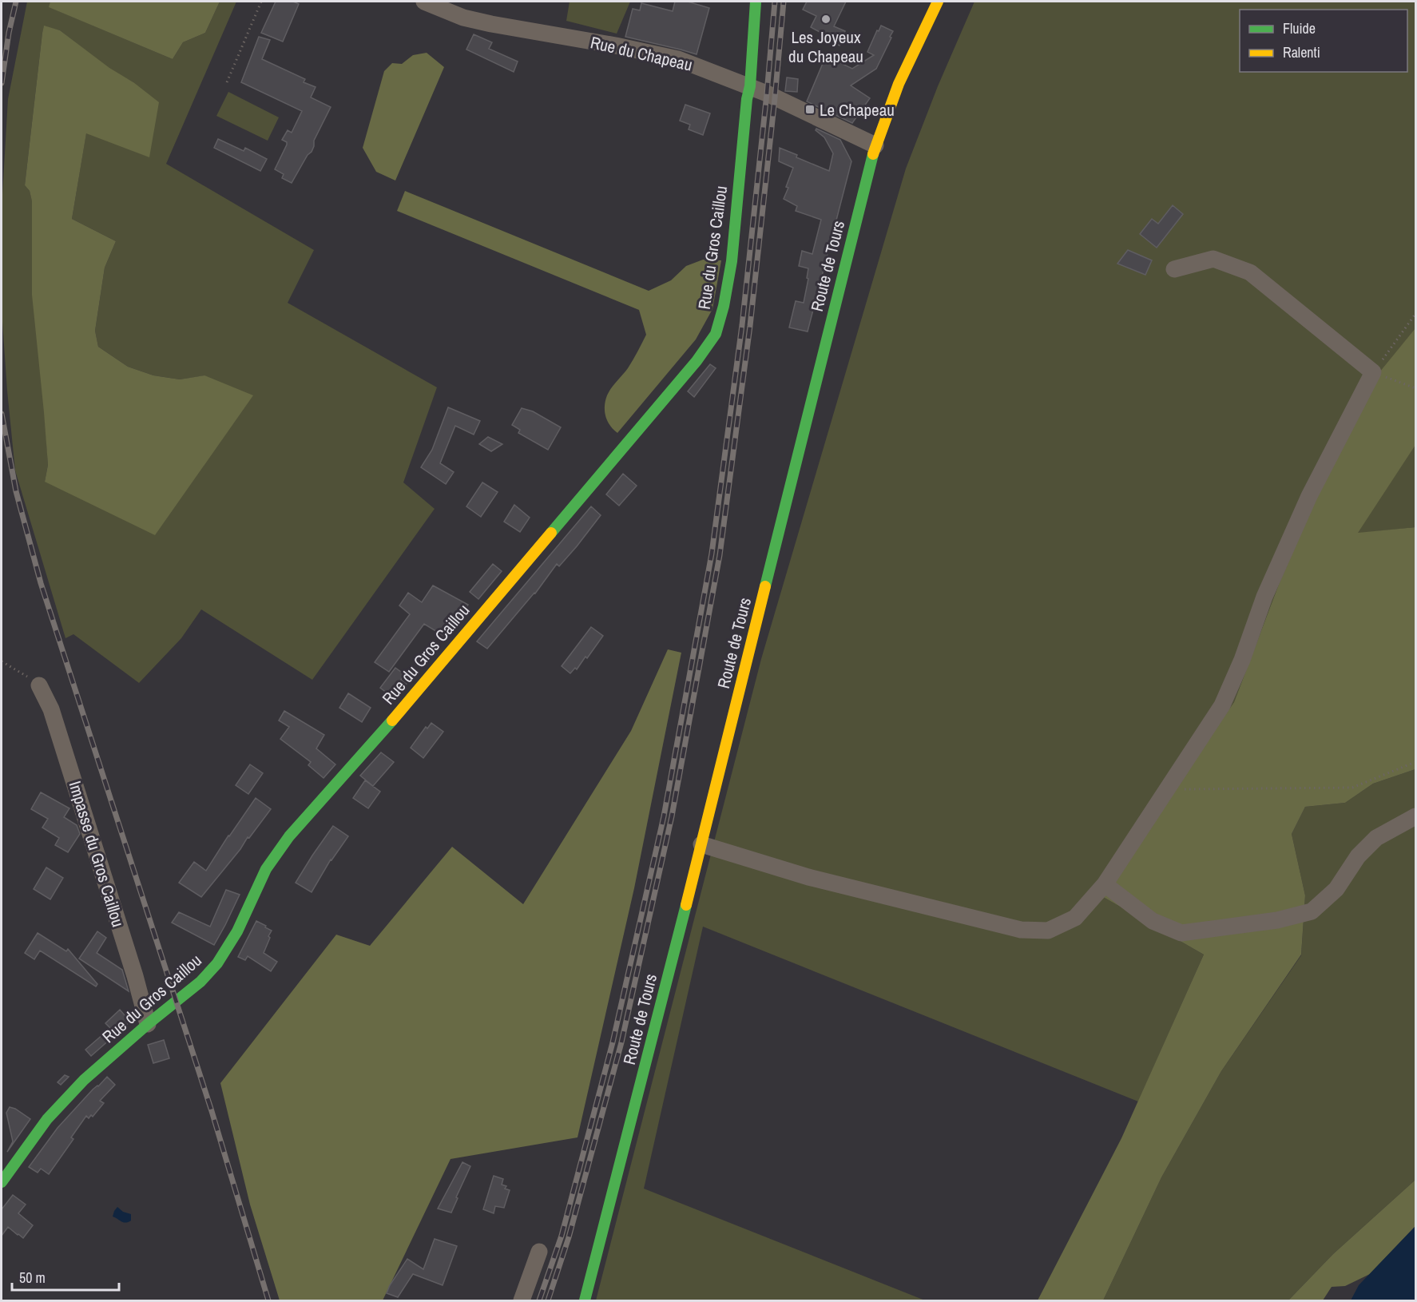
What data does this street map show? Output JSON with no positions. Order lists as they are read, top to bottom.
{
  "streets": {
    "street": [
      "Rue du Chapeau",
      "Rue du Gros Caillou",
      "Route de Tours",
      "Impasse du Gros Caillou"
    ]
  },
  "crossings": [
    ["Rue du Chapeau", "Rue du Gros Caillou"],
    ["Rue du Chapeau", "Route de Tours"],
    ["Rue du Gros Caillou", "Impasse du Gros Caillou"]
  ],
  "places": {
    "other": ["Les Joyeux du Chapeau"],
    "transit": ["Le Chapeau"]
  },
  "legend": ["Fluide", "Ralenti"],
  "scale_bar": "50 m"
}
